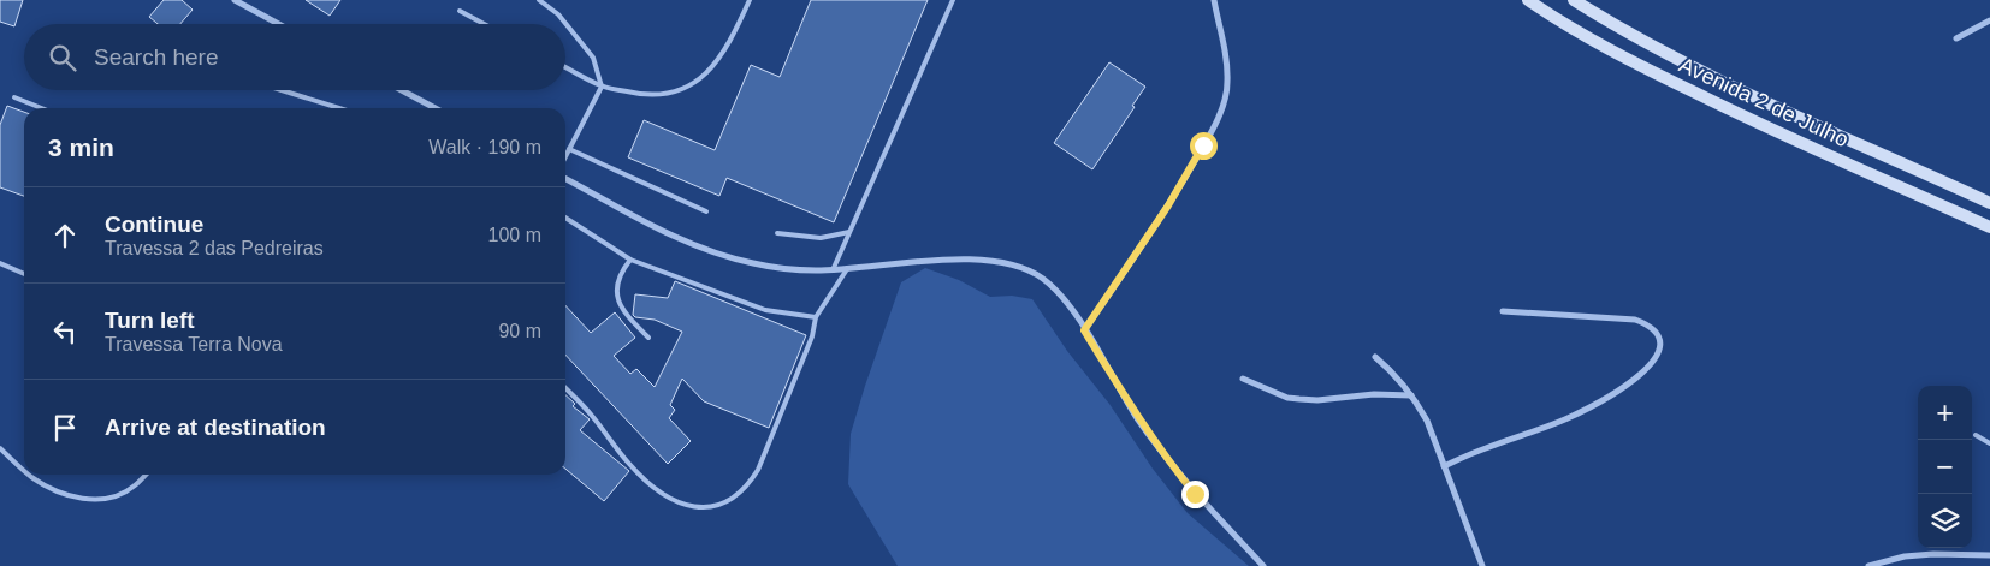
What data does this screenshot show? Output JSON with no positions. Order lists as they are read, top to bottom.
{
  "streets": {
    "main road": ["Avenida 2 de Julho"]
  },
  "page": {
    "search": "Search here",
    "heading": ["3 min", "Walk · 190 m"],
    "list": [
      ["Continue", "Travessa 2 das Pedreiras", "100 m"],
      ["Turn left", "Travessa Terra Nova", "90 m"],
      "Arrive at destination"
    ],
    "map_buttons": ["+", "−"]
  }
}
